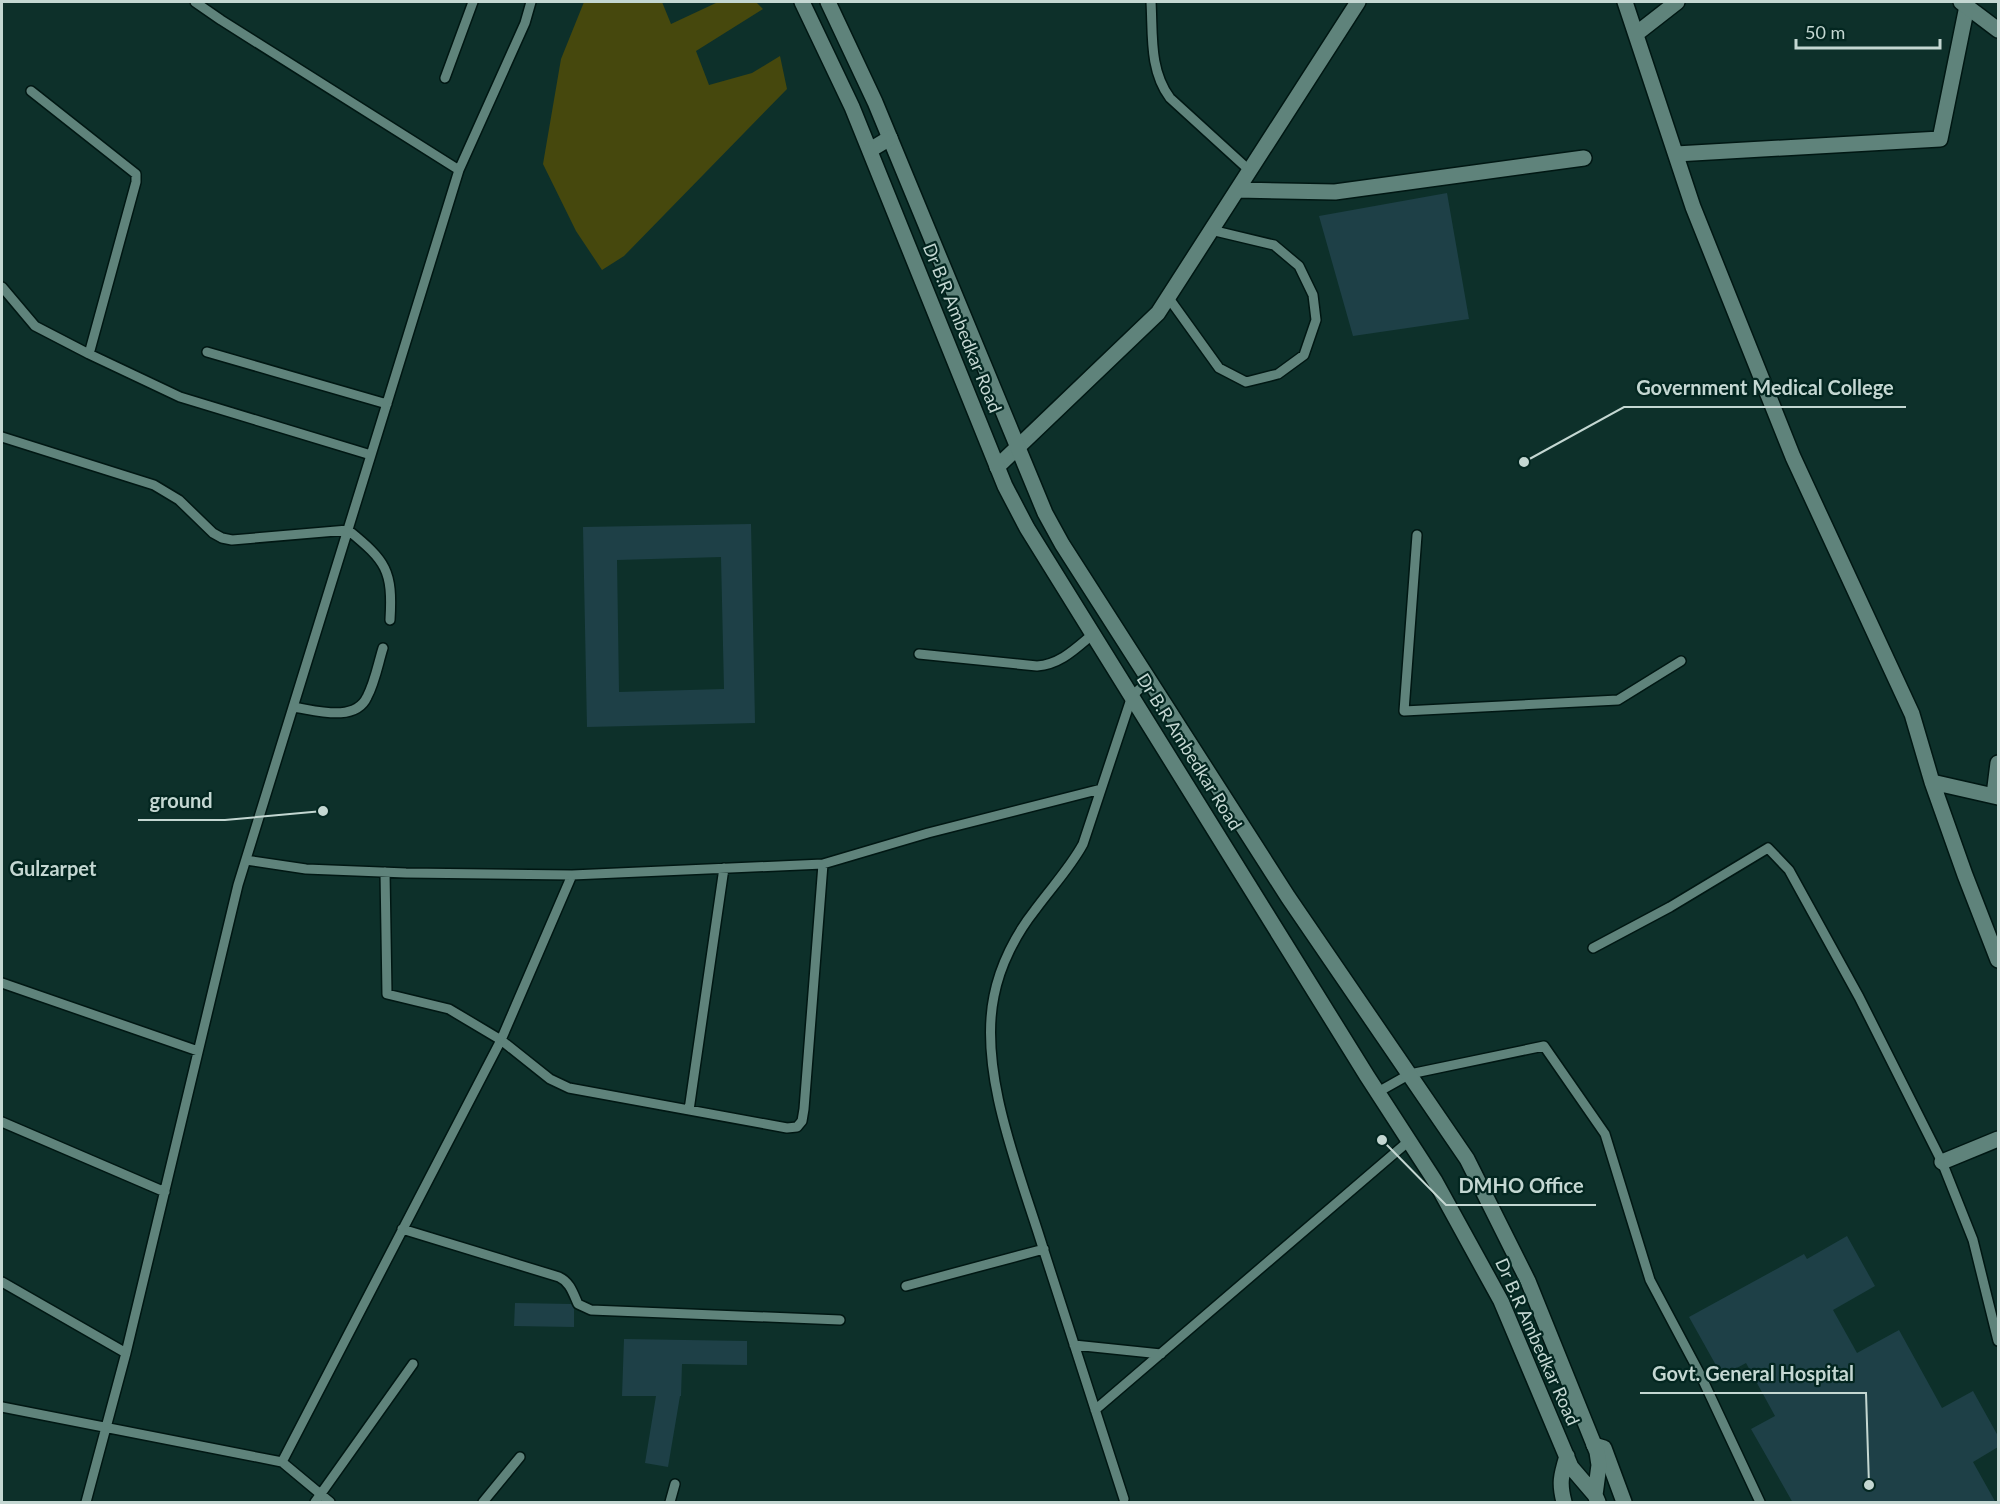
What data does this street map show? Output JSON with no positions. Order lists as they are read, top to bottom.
{
  "streets": {
    "street": ["Dr B.R Ambedkar Road"]
  },
  "districts": ["Gulzarpet"],
  "places": [
    "Government Medical College",
    "ground",
    "DMHO Office",
    "Govt. General Hospital"
  ],
  "scale_bar": "50 m"
}
